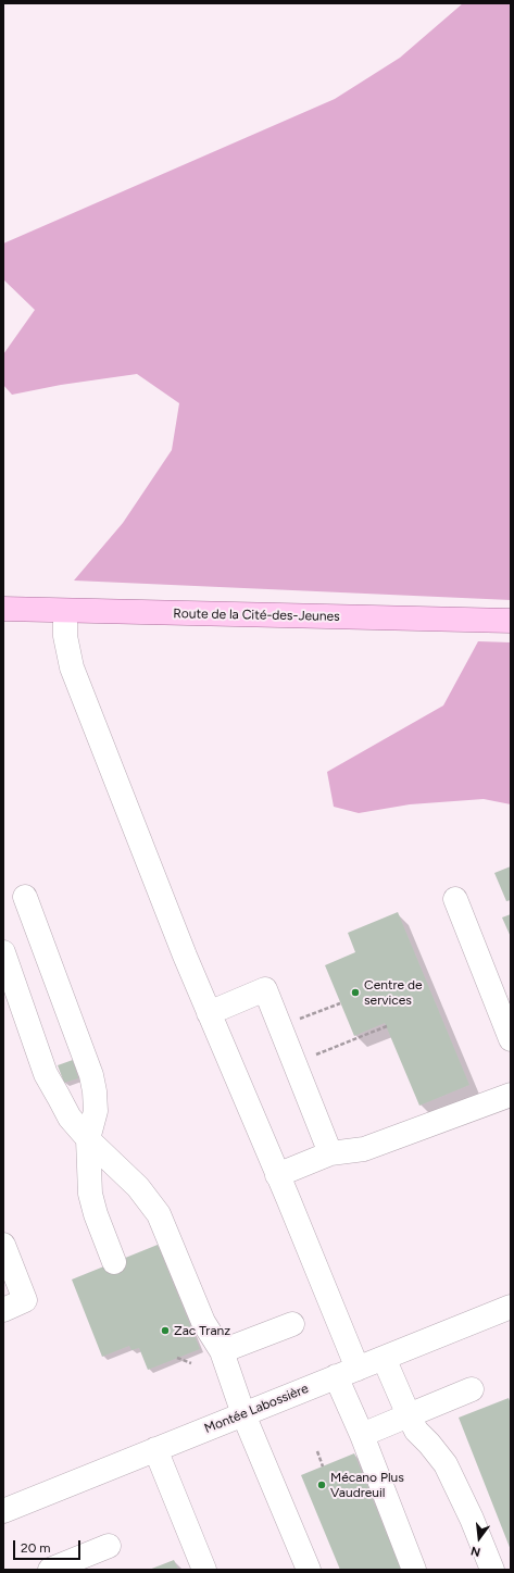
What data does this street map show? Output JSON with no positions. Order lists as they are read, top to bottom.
{
  "streets": {
    "main road": ["Route de la Cité-des-Jeunes"],
    "street": ["Montée Labossière"]
  },
  "places": ["Centre de services", "Zac Tranz", "Mécano Plus Vaudreuil"],
  "scale_bar": "20 m",
  "north": "bottom"
}
